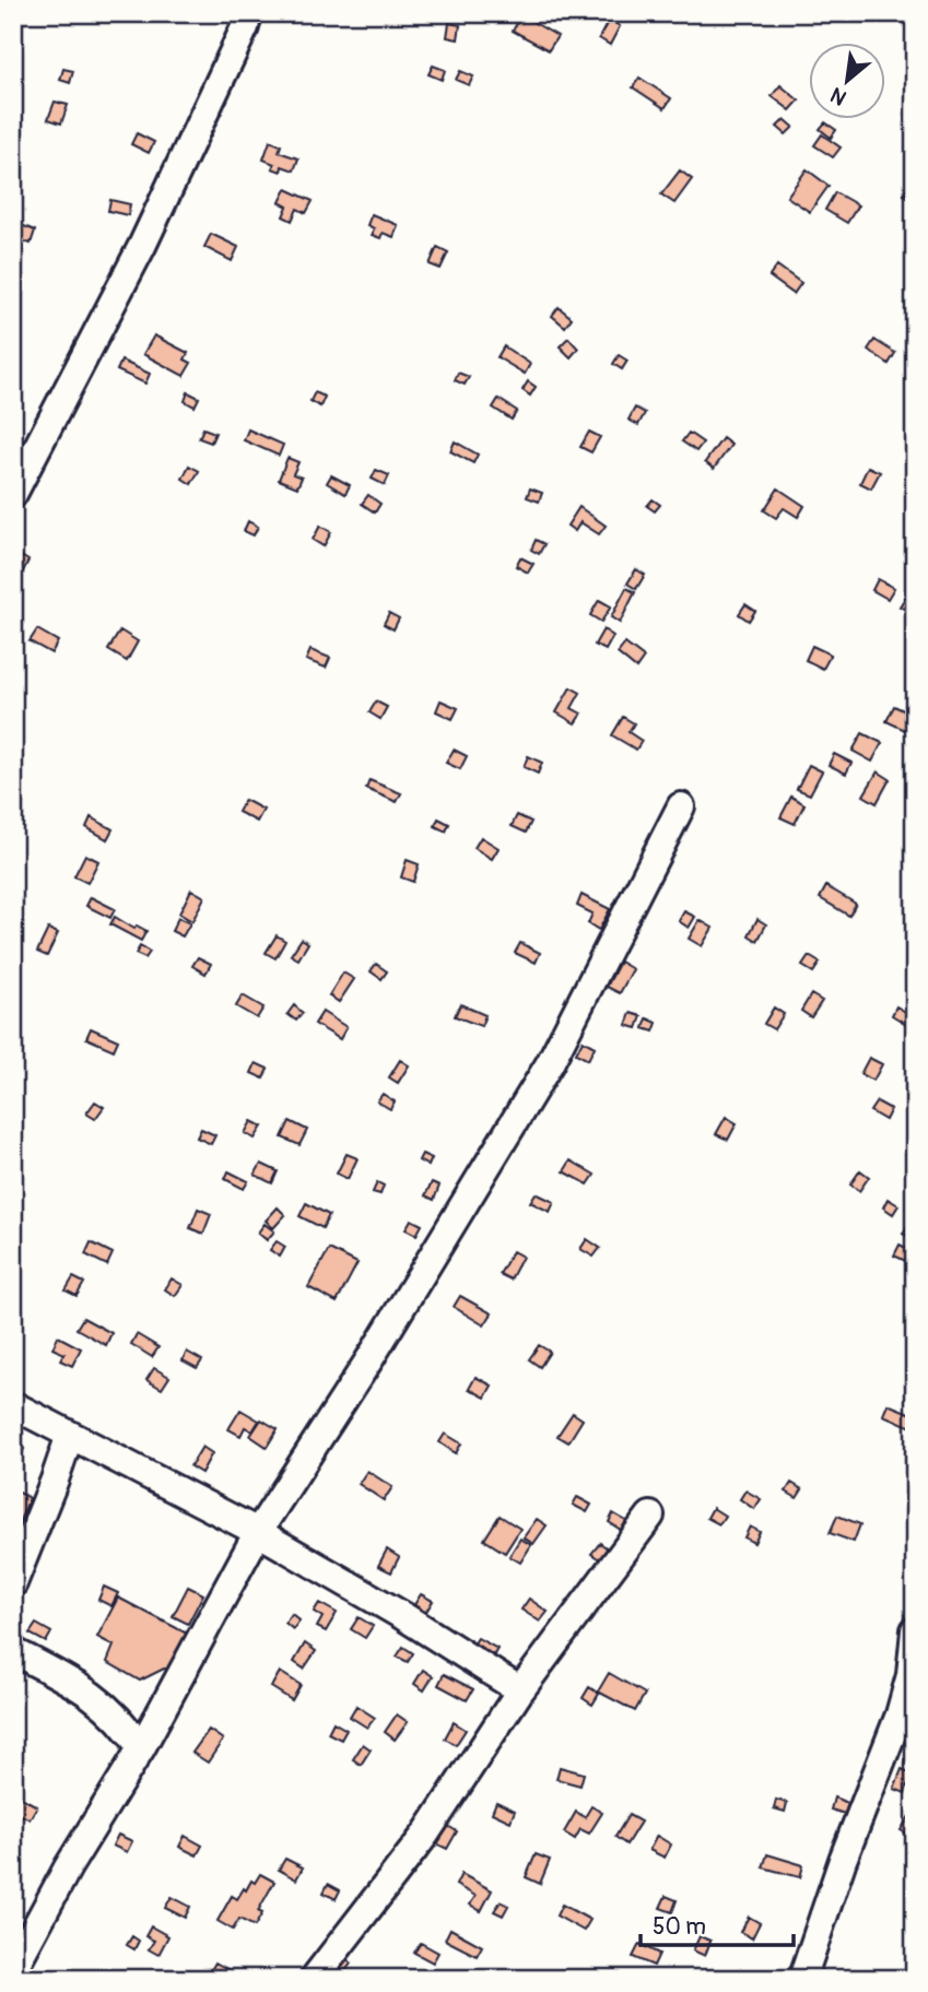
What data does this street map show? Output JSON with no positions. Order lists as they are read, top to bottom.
{
  "scale_bar": "50 m",
  "north": "bottom left"
}
